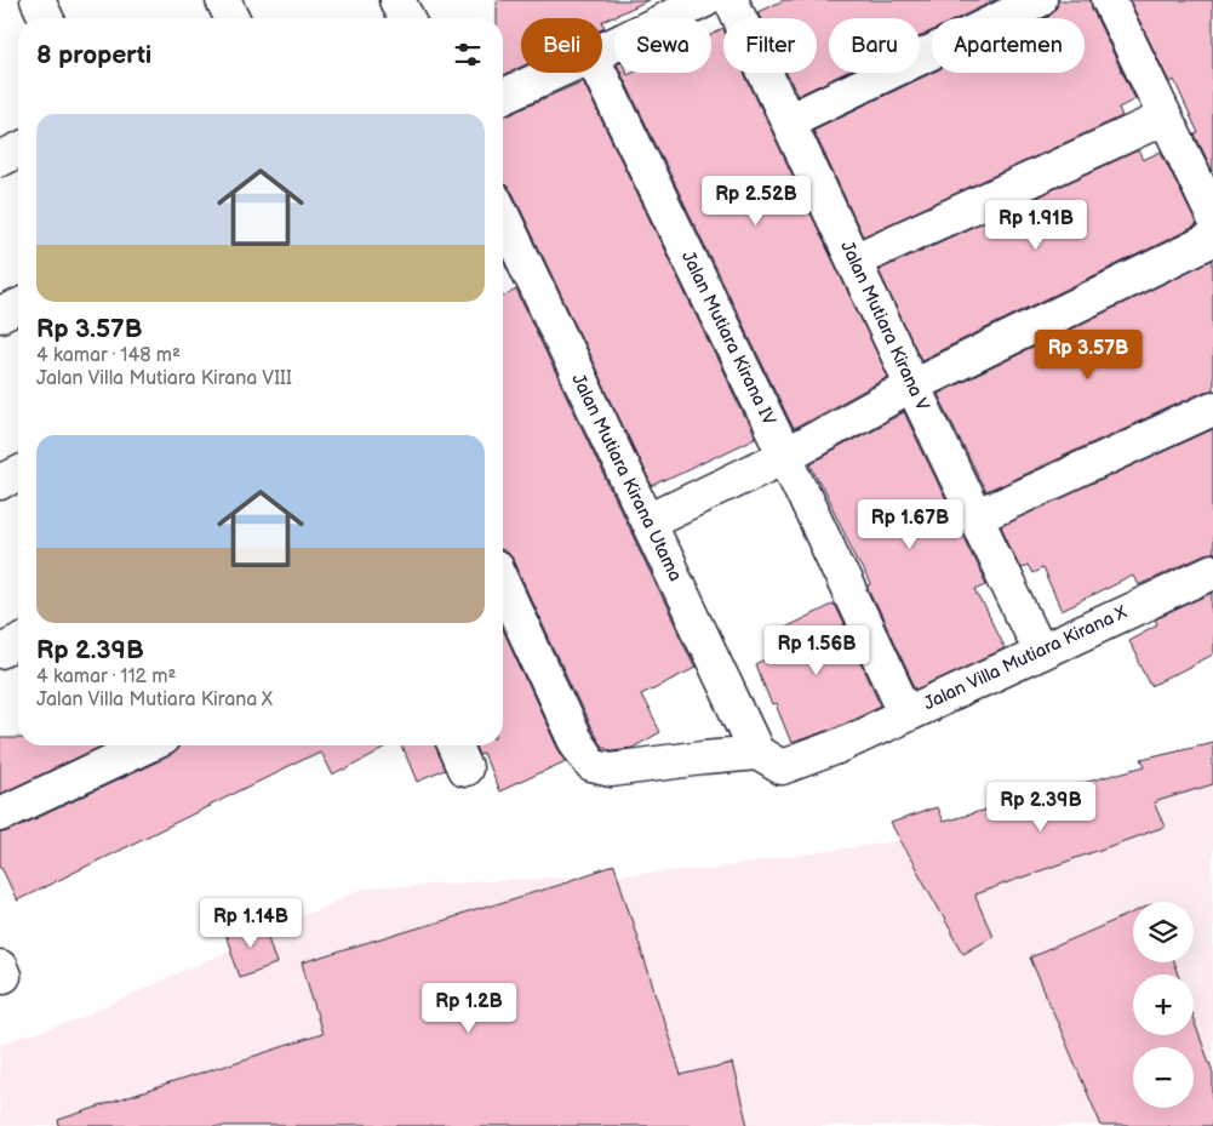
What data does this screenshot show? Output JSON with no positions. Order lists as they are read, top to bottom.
{
  "streets": {
    "street": [
      "Jalan Mutiara Kirana V",
      "Jalan Mutiara Kirana IV",
      "Jalan Mutiara Kirana Utama",
      "Jalan Villa Mutiara Kirana X"
    ]
  },
  "crossings": [
    ["Jalan Mutiara Kirana V", "Jalan Villa Mutiara Kirana X"],
    ["Jalan Mutiara Kirana IV", "Jalan Villa Mutiara Kirana X"],
    ["Jalan Mutiara Kirana Utama", "Jalan Villa Mutiara Kirana X"]
  ],
  "page": {
    "chip": [
      "Beli",
      "Sewa",
      "Filter",
      "Baru",
      "Apartemen"
    ],
    "heading": "8 properti",
    "list": [
      {
        "name": "Rp 3.57B",
        "note": "4 kamar · 148 m² · Jalan Villa Mutiara Kirana VIII"
      },
      {
        "name": "Rp 2.39B",
        "note": "4 kamar · 112 m² · Jalan Villa Mutiara Kirana X"
      }
    ],
    "price": [
      "Rp 2.52B",
      "Rp 1.91B",
      "Rp 3.57B",
      "Rp 1.67B",
      "Rp 1.56B",
      "Rp 2.39B",
      "Rp 1.14B",
      "Rp 1.2B"
    ],
    "map_buttons": ["+", "−"]
  }
}
